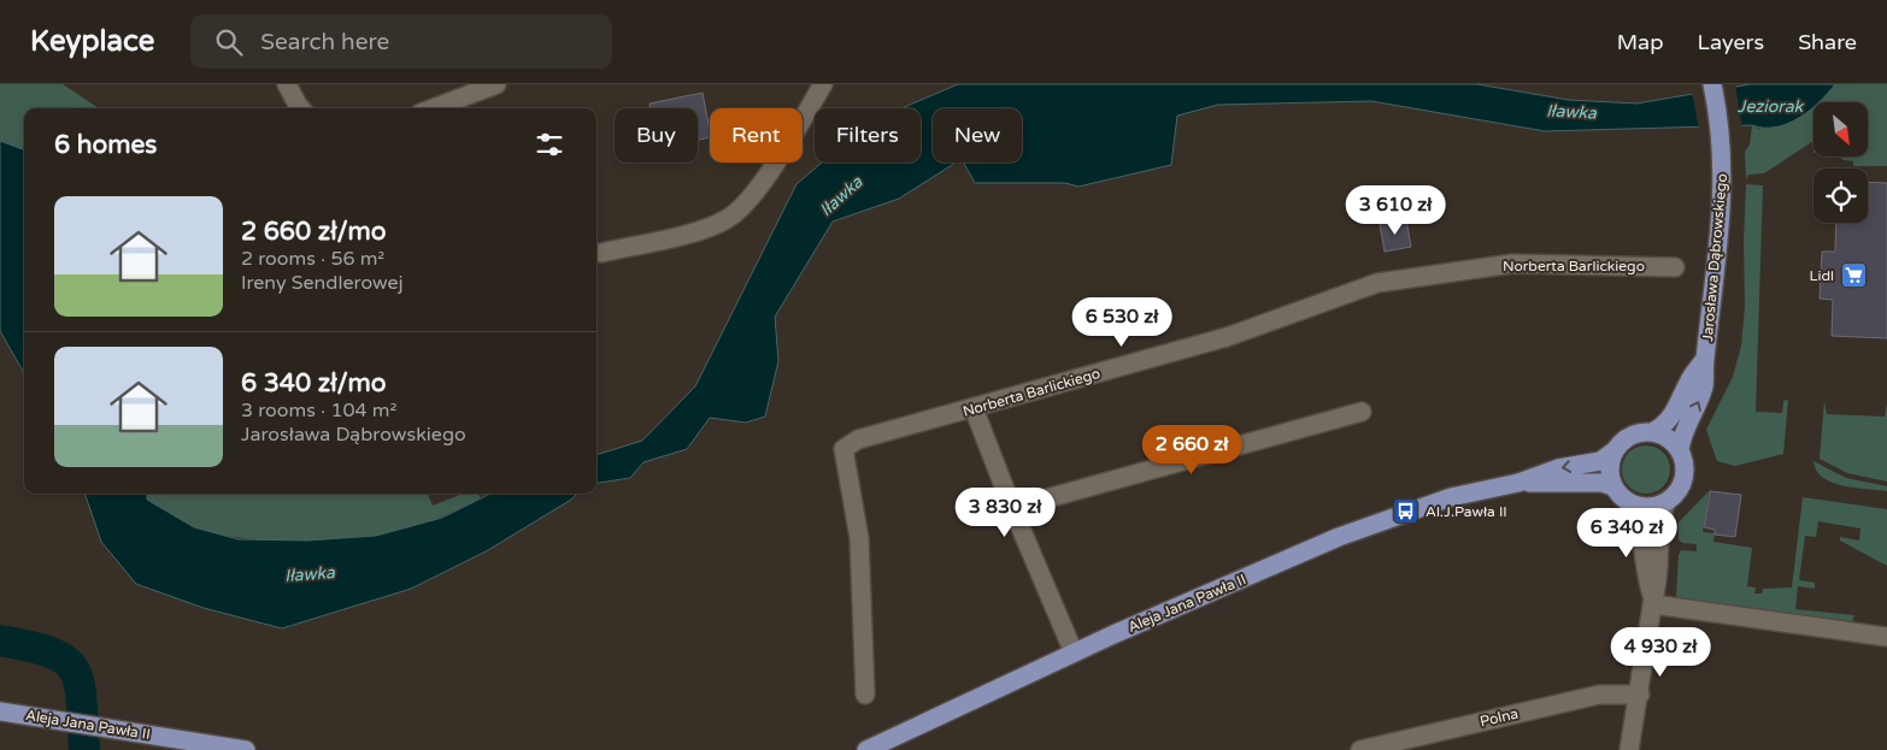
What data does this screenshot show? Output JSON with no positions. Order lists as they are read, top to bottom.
{
  "streets": {
    "main road": ["Jarosława Dąbrowskiego", "Aleja Jana Pawła II"],
    "street": ["Norberta Barlickiego", "Polna"]
  },
  "crossings": [
    ["Jarosława Dąbrowskiego", "Aleja Jana Pawła II"]
  ],
  "water": ["Jeziorak", "Iławka"],
  "places": {
    "supermarket": ["Lidl"],
    "bus stop": ["Al.J.Pawła II"]
  },
  "north": "bottom right",
  "page": {
    "header": "Keyplace",
    "search": "Search here",
    "nav": ["Map", "Layers", "Share"],
    "chip": [
      "Buy",
      "Rent",
      "Filters",
      "New"
    ],
    "heading": "6 homes",
    "list": [
      {
        "name": "2 660 zł/mo",
        "note": "2 rooms · 56 m² · Ireny Sendlerowej"
      },
      {
        "name": "6 340 zł/mo",
        "note": "3 rooms · 104 m² · Jarosława Dąbrowskiego"
      }
    ],
    "price": [
      "3 610 zł",
      "6 530 zł",
      "2 660 zł",
      "3 830 zł",
      "6 340 zł",
      "4 930 zł"
    ]
  }
}
